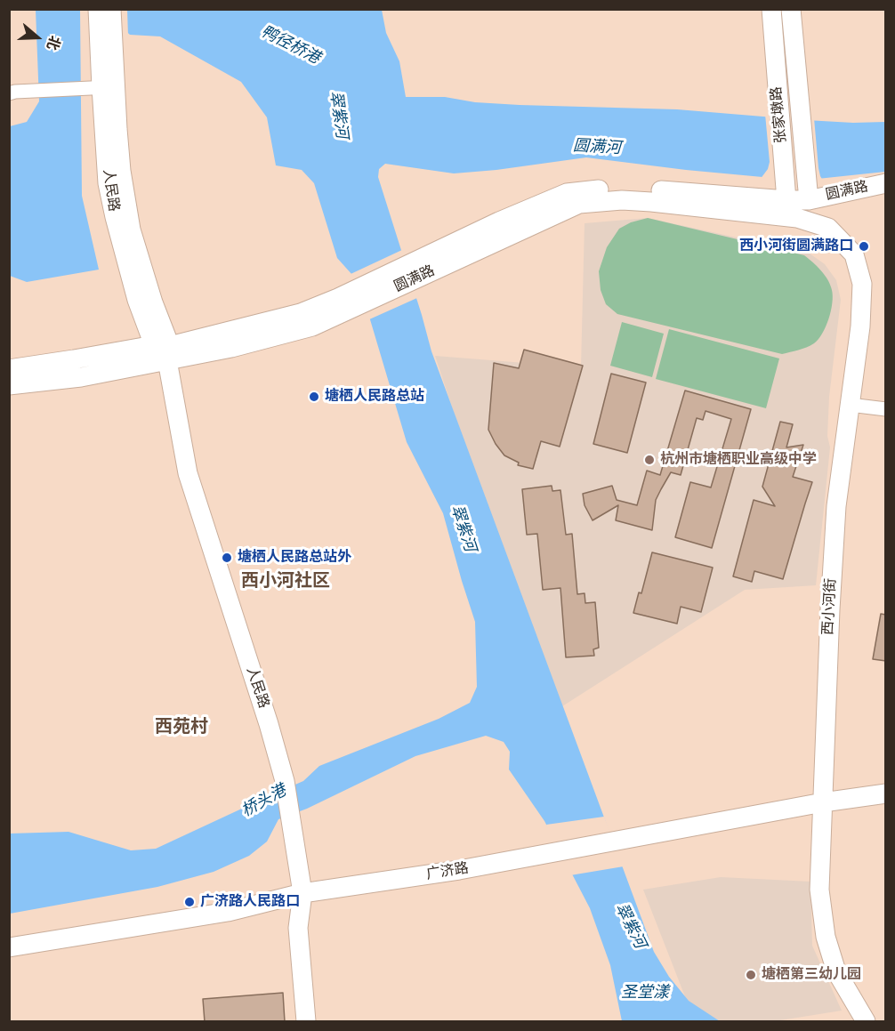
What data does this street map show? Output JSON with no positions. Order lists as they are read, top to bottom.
{
  "streets": {
    "street": [
      "张家墩路",
      "人民路",
      "圆满路",
      "西小河街",
      "广济路"
    ]
  },
  "crossings": [
    ["张家墩路", "圆满路"],
    ["张家墩路", "西小河街"],
    ["人民路", "圆满路"],
    ["人民路", "广济路"],
    ["圆满路", "西小河街"],
    ["西小河街", "广济路"]
  ],
  "districts": ["西小河社区", "西苑村"],
  "water": [
    "鸭径桥港",
    "翠紫河",
    "圆满河",
    "桥头港",
    "圣堂漾"
  ],
  "places": [
    "西小河街圆满路口",
    "塘栖人民路总站",
    "杭州市塘栖职业高级中学",
    "塘栖人民路总站外",
    "广济路人民路口",
    "塘栖第三幼儿园"
  ],
  "north": "right"
}
